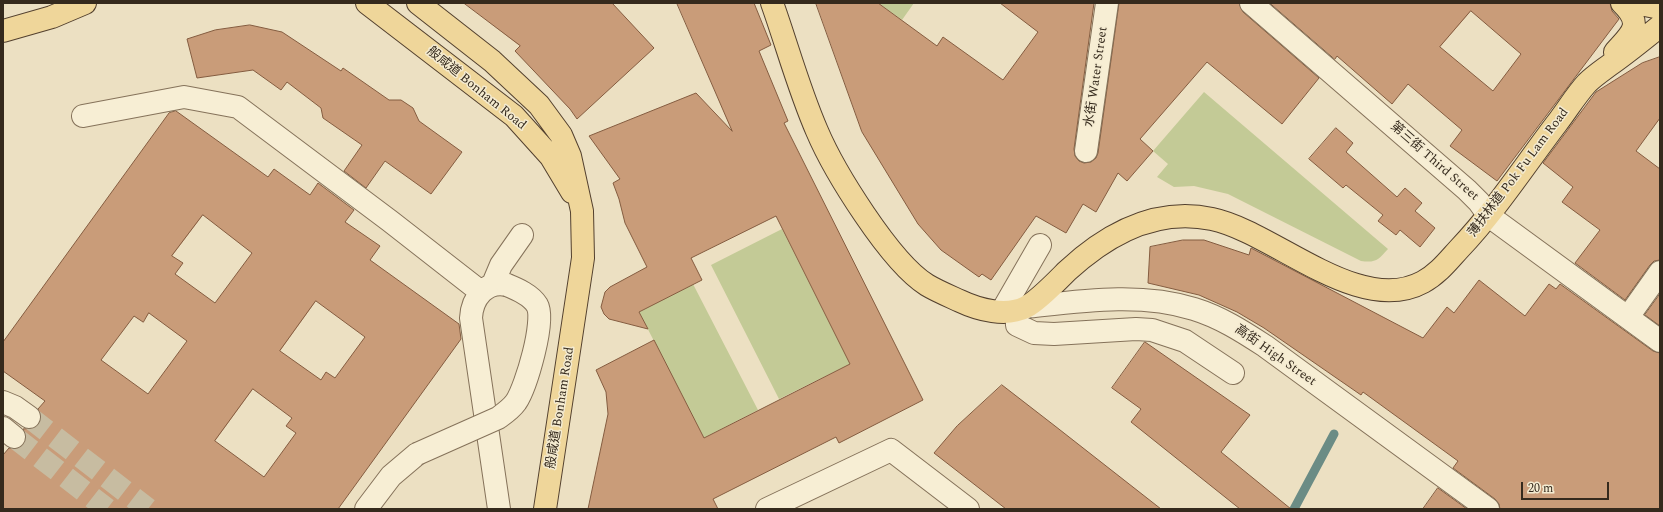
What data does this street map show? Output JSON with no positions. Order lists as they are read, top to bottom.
{
  "streets": {
    "main road": ["般咸道 Bonham Road", "薄扶林道 Pok Fu Lam Road"],
    "street": ["水街 Water Street", "第三街 Third Street", "高街 High Street"]
  },
  "crossings": [
    ["第三街 Third Street", "薄扶林道 Pok Fu Lam Road"],
    ["薄扶林道 Pok Fu Lam Road", "高街 High Street"]
  ],
  "scale_bar": "20 m"
}
